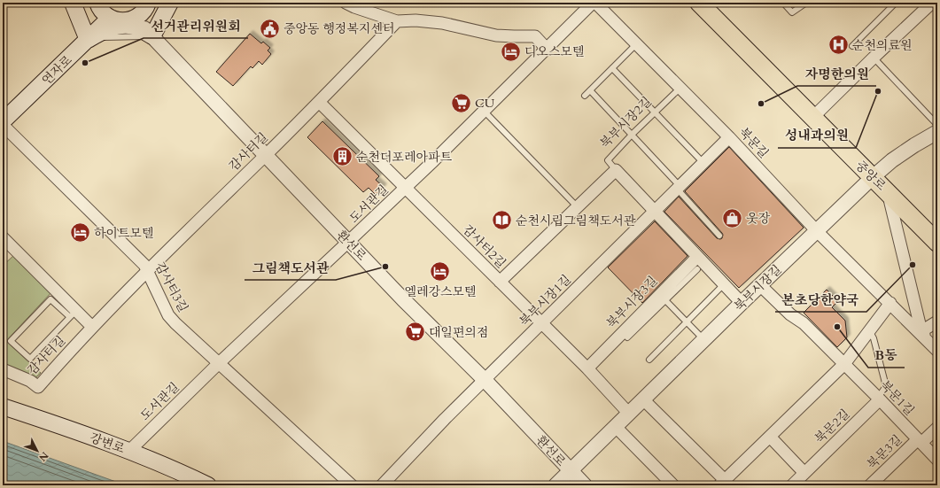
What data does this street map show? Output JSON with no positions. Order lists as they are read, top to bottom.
{
  "streets": {
    "main road": ["연자로", "중앙로", "강변로"],
    "street": [
      "북문길",
      "감사터길",
      "도서관길",
      "환선로",
      "감사터2길",
      "감사터3길",
      "북부시장길",
      "북부시장1길",
      "북부시장3길",
      "북문1길",
      "북문2길",
      "북문3길"
    ],
    "lane": ["북부시장2길"]
  },
  "crossings": [
    ["북부시장2길", "북문길"],
    ["북문길", "중앙로"],
    ["북문길", "도서관길"],
    ["북문길", "북부시장길"],
    ["북문길", "북부시장1길"],
    ["감사터길", "환선로"],
    ["감사터길", "감사터2길"],
    ["감사터길", "감사터3길"],
    ["중앙로", "북부시장길"],
    ["도서관길", "환선로"],
    ["도서관길", "감사터2길"],
    ["도서관길", "감사터3길"],
    ["도서관길", "강변로"],
    ["환선로", "북부시장길"],
    ["환선로", "북부시장1길"],
    ["감사터2길", "북부시장길"],
    ["감사터2길", "북부시장1길"],
    ["감사터2길", "북부시장3길"],
    ["북부시장길", "북문1길"],
    ["북문1길", "북문2길"],
    ["북문1길", "북문3길"]
  ],
  "places": {
    "public building": ["중앙동 행정복지센터"],
    "hospital": ["순천의료원"],
    "hotel": ["디오스모텔", "하이트모텔", "엘레강스모텔"],
    "other": [
      "선거관리위원회",
      "성내과의원",
      "자명한의원",
      "본초당한약국",
      "그림책도서관",
      "B동"
    ],
    "supermarket": ["CU", "대일편의점"],
    "building": ["순천더포레아파트"],
    "shop": ["웃장"],
    "library": ["순천시립그림책도서관"]
  },
  "north": "bottom right"
}
